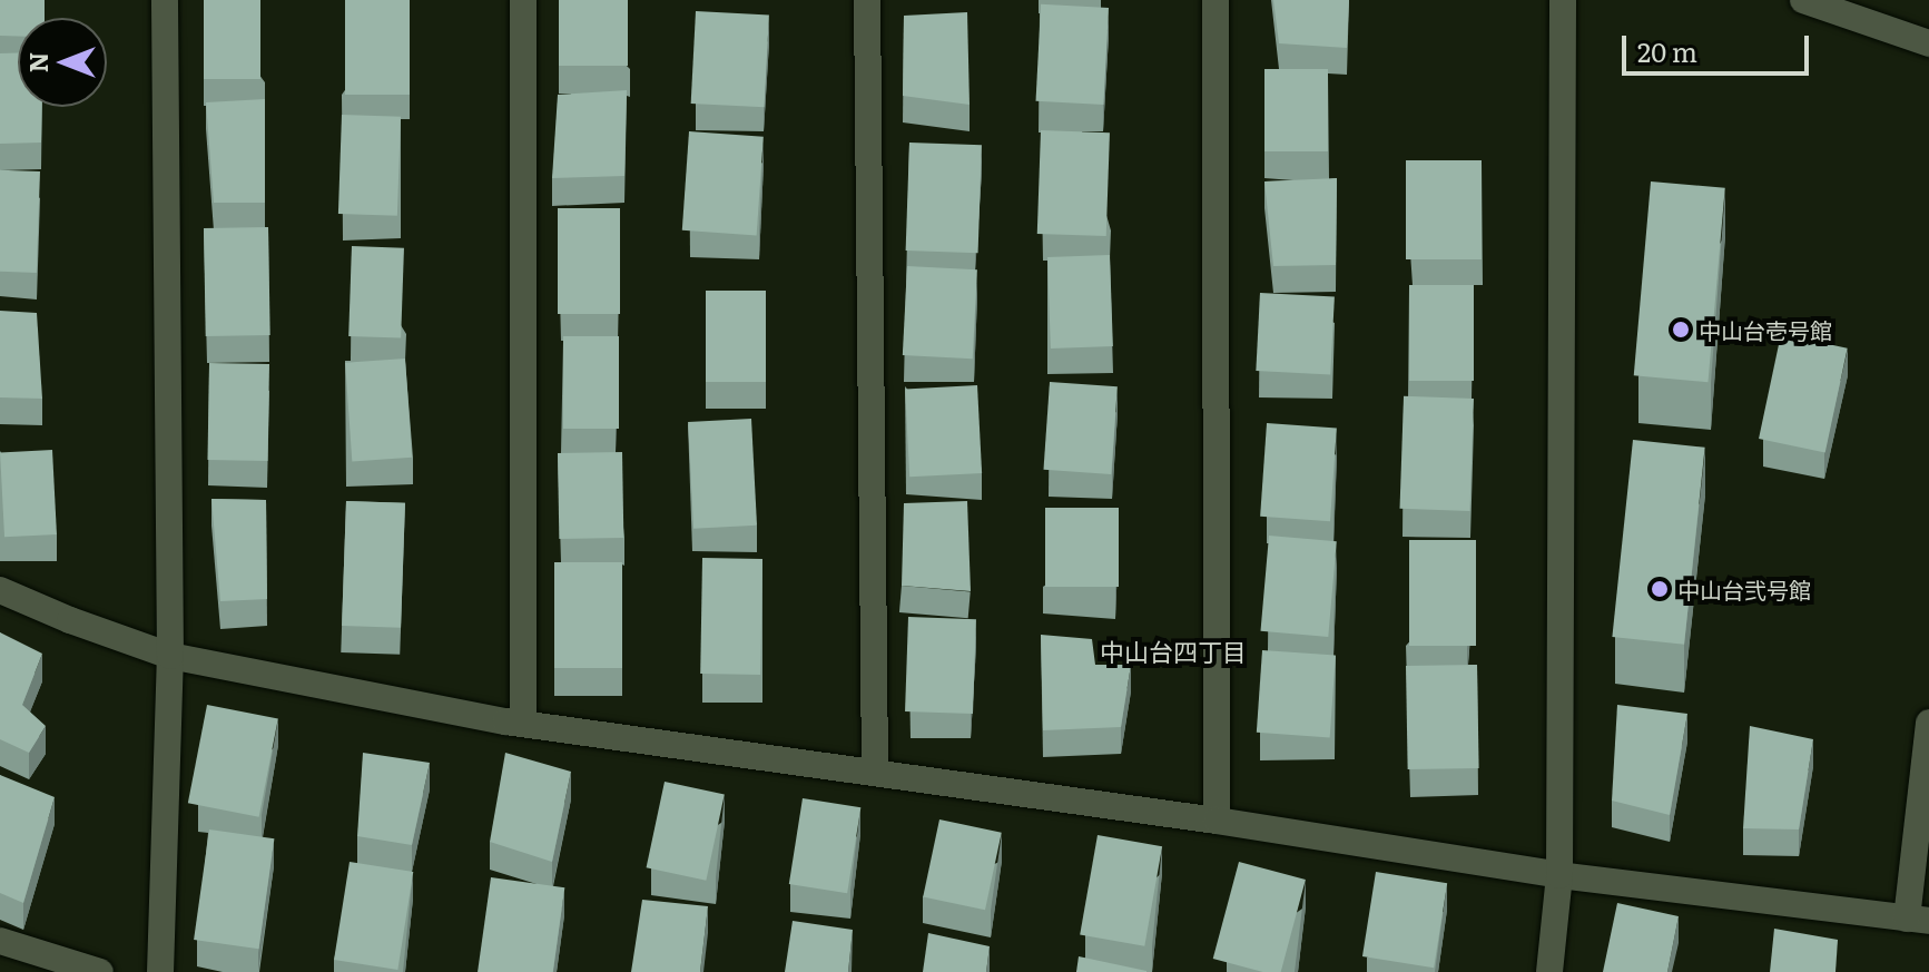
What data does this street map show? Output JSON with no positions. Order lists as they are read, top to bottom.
{
  "districts": ["中山台四丁目"],
  "places": ["中山台壱号館", "中山台弐号館"],
  "scale_bar": "20 m",
  "north": "left"
}
